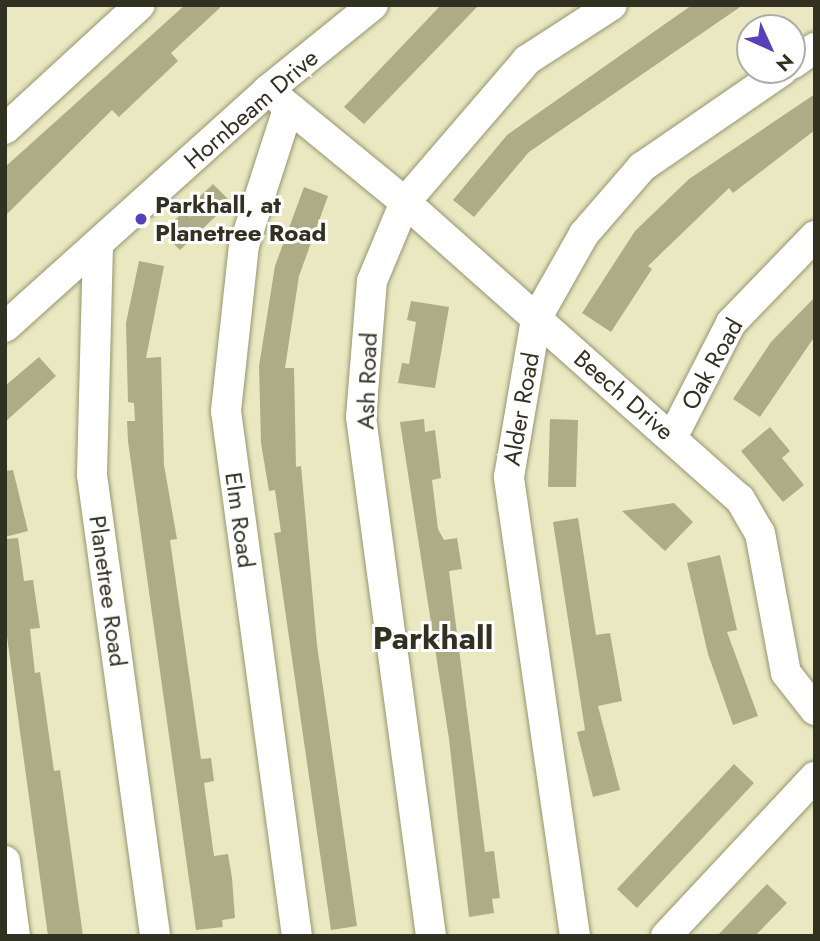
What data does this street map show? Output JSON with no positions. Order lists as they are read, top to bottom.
{
  "streets": {
    "street": [
      "Hornbeam Drive",
      "Oak Road",
      "Ash Road",
      "Beech Drive",
      "Alder Road",
      "Elm Road",
      "Planetree Road"
    ]
  },
  "crossings": [
    ["Hornbeam Drive", "Beech Drive"],
    ["Hornbeam Drive", "Elm Road"],
    ["Hornbeam Drive", "Planetree Road"],
    ["Oak Road", "Beech Drive"],
    ["Ash Road", "Beech Drive"],
    ["Beech Drive", "Alder Road"],
    ["Beech Drive", "Elm Road"]
  ],
  "districts": ["Parkhall"],
  "places": ["Parkhall, at Planetree Road"],
  "north": "bottom right"
}
